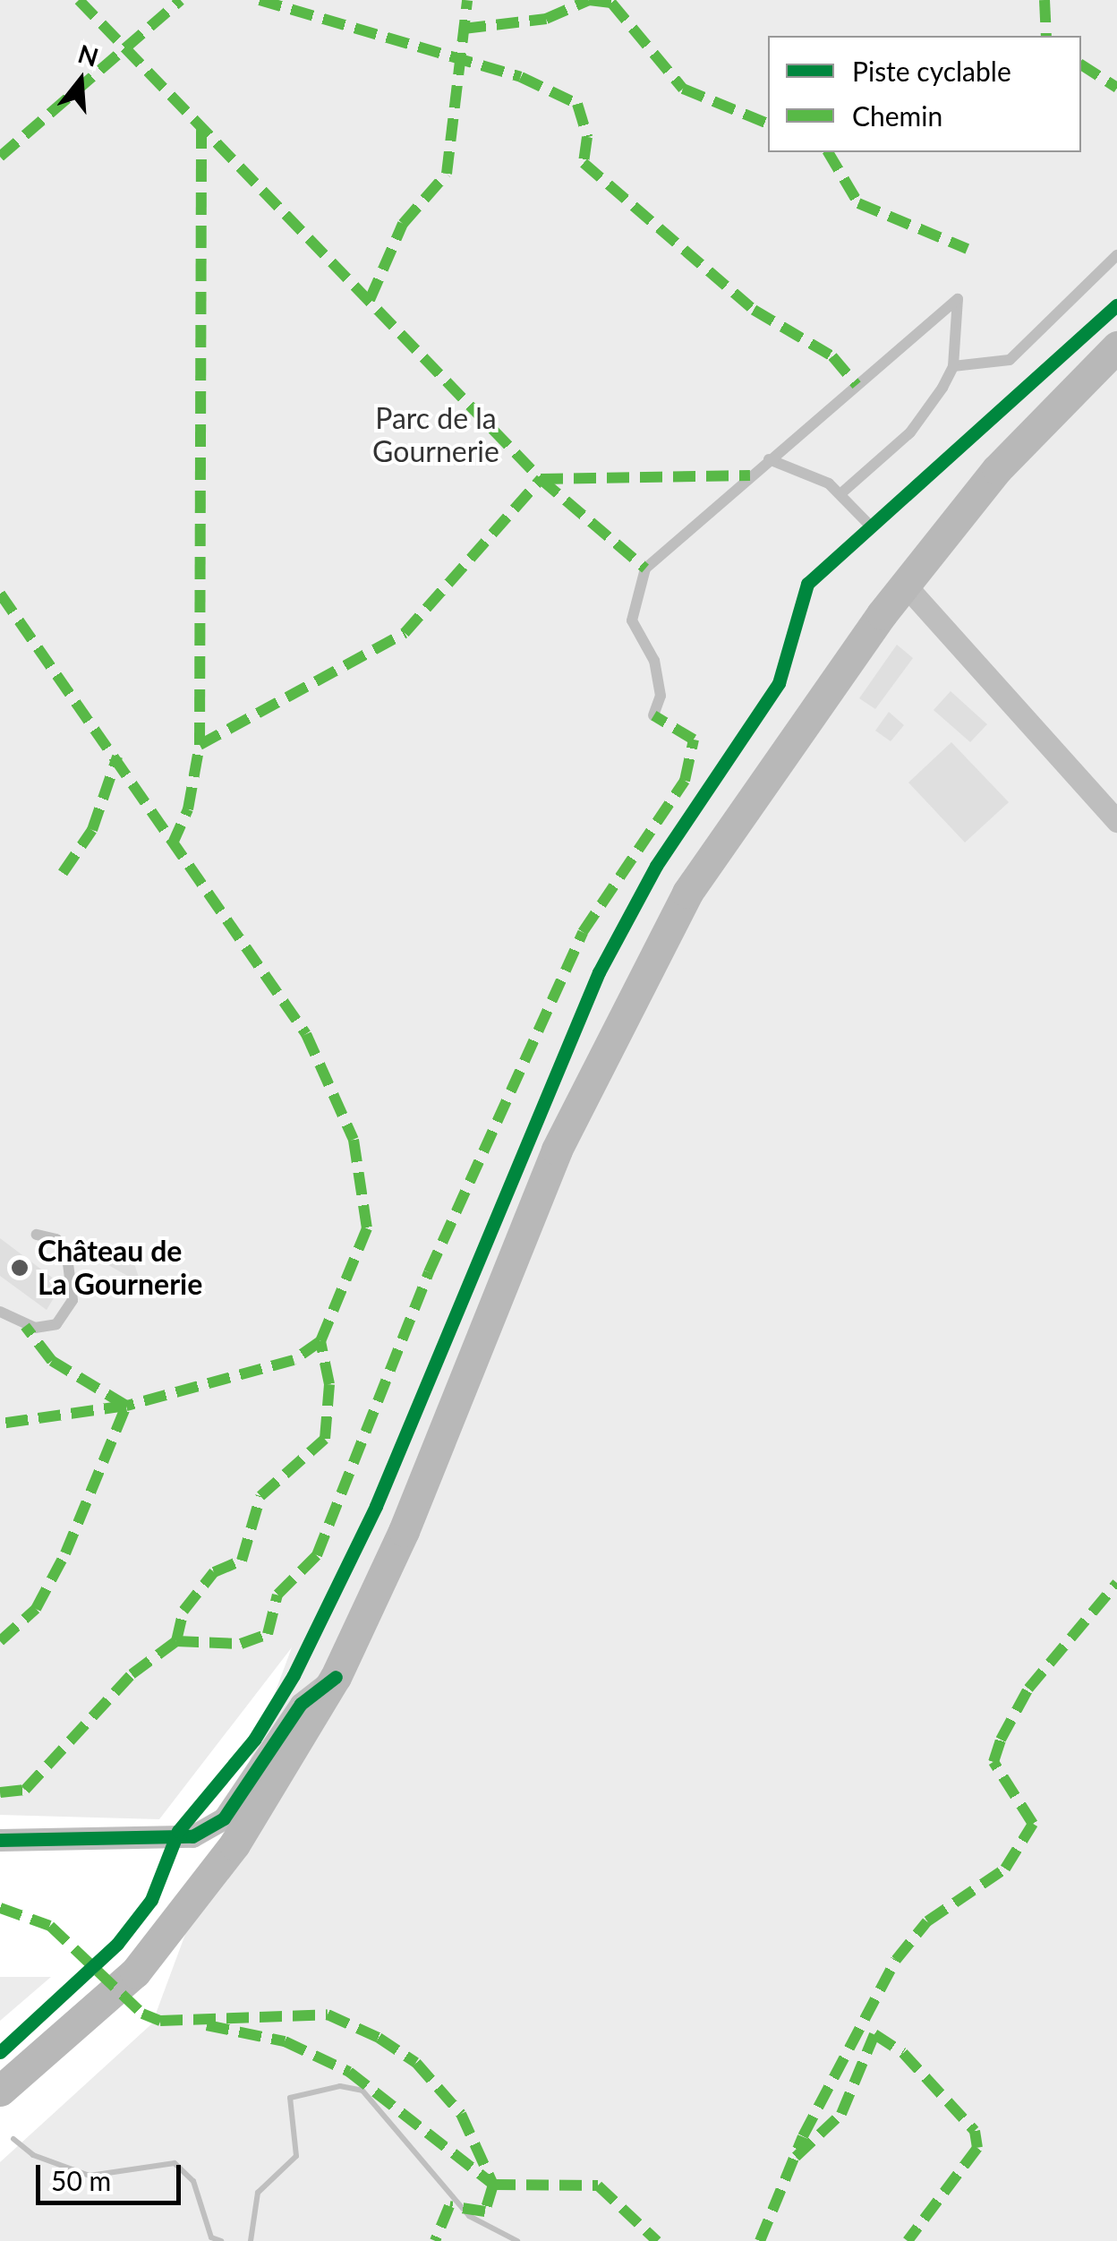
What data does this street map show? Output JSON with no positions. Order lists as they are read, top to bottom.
{
  "parks": ["Parc de la Gournerie"],
  "places": ["Château de La Gournerie"],
  "legend": ["Piste cyclable", "Chemin"],
  "scale_bar": "50 m",
  "north": "top"
}
